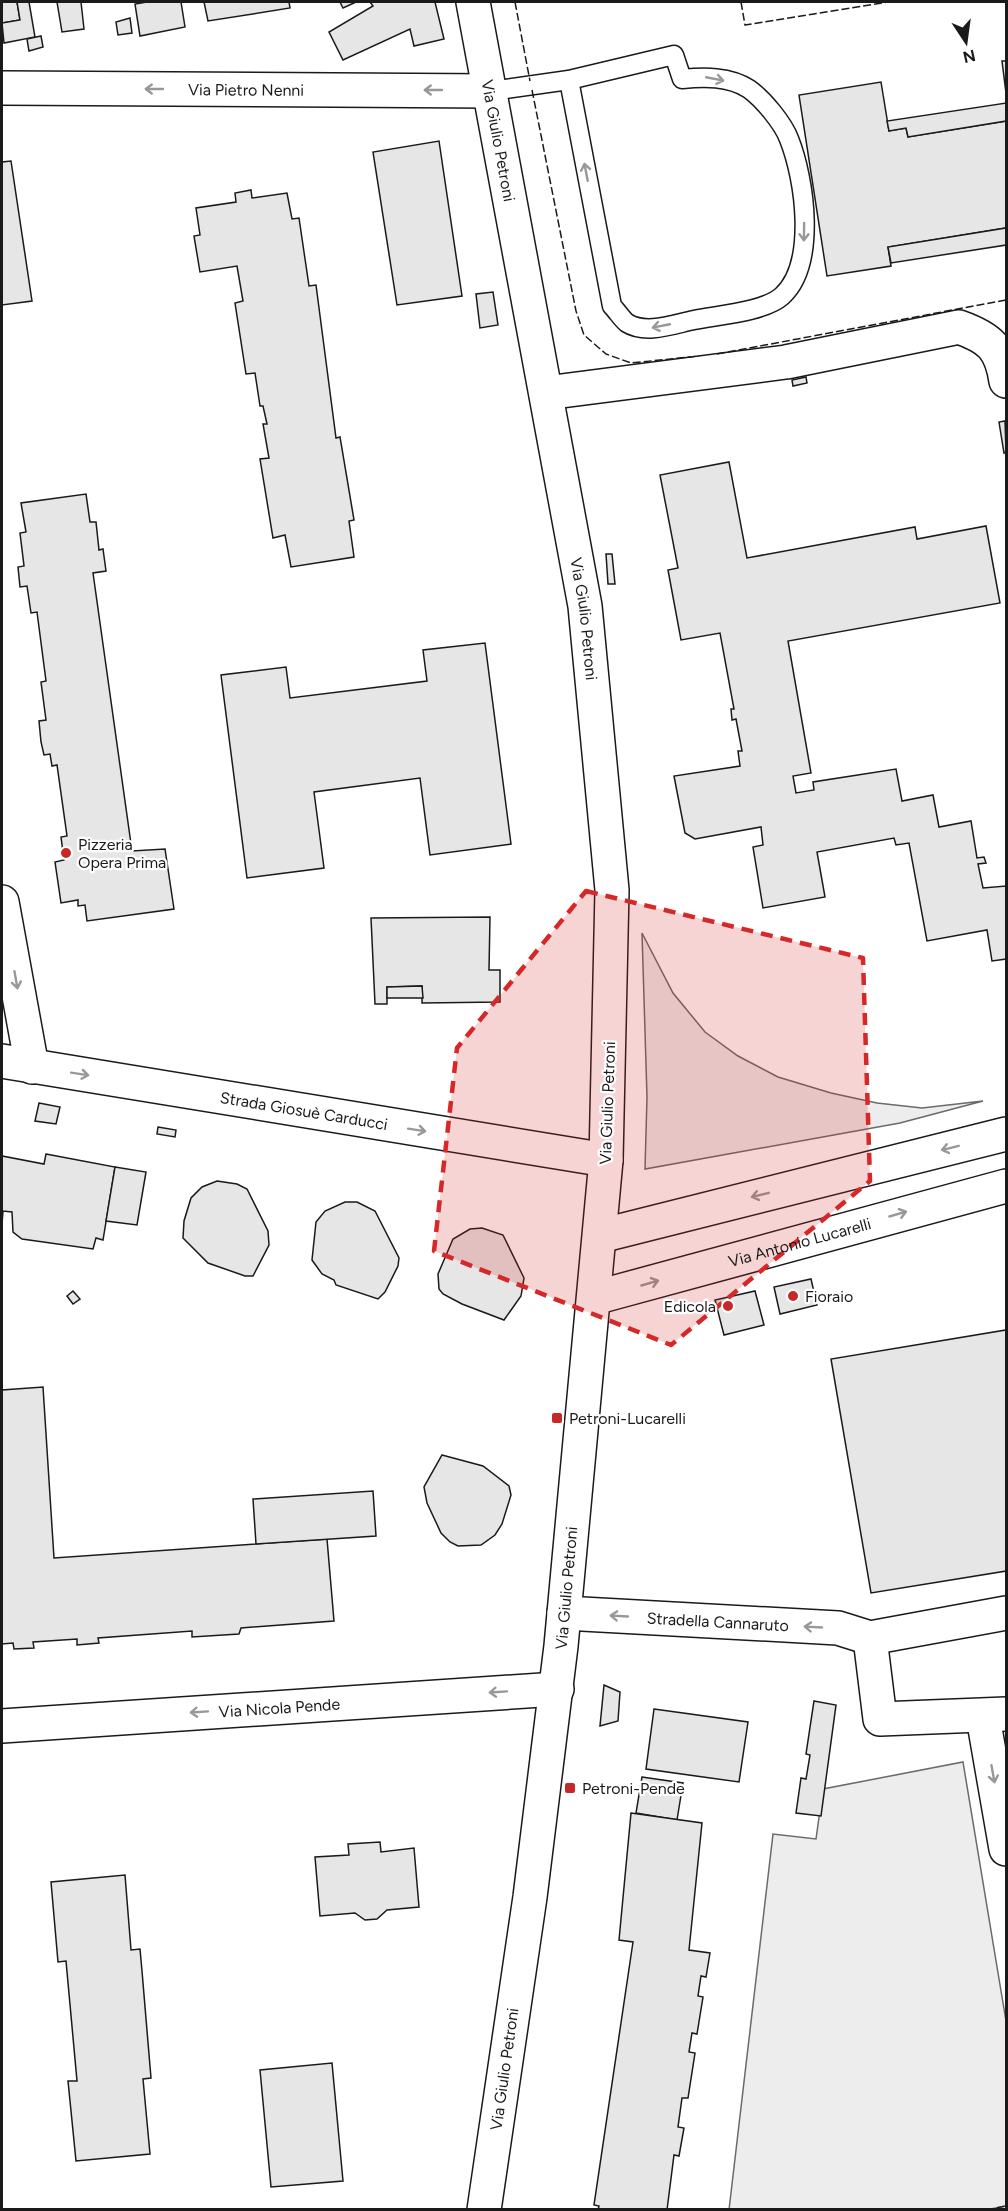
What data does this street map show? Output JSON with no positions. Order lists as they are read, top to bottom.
{
  "streets": {
    "street": [
      "Via Pietro Nenni",
      "Via Giulio Petroni",
      "Strada Giosuè Carducci",
      "Via Antonio Lucarelli",
      "Stradella Cannaruto",
      "Via Nicola Pende"
    ]
  },
  "crossings": [
    ["Via Pietro Nenni", "Via Giulio Petroni"],
    ["Via Giulio Petroni", "Strada Giosuè Carducci"],
    ["Via Giulio Petroni", "Via Antonio Lucarelli"],
    ["Via Giulio Petroni", "Stradella Cannaruto"],
    ["Via Giulio Petroni", "Via Nicola Pende"]
  ],
  "one_way": [
    "Via Pietro Nenni",
    "Strada Giosuè Carducci",
    "Stradella Cannaruto",
    "Via Nicola Pende"
  ],
  "places": {
    "other": ["Pizzeria Opera Prima", "Fioraio", "Edicola"],
    "transit": ["Petroni-Lucarelli", "Petroni-Pende"]
  },
  "north": "bottom"
}
